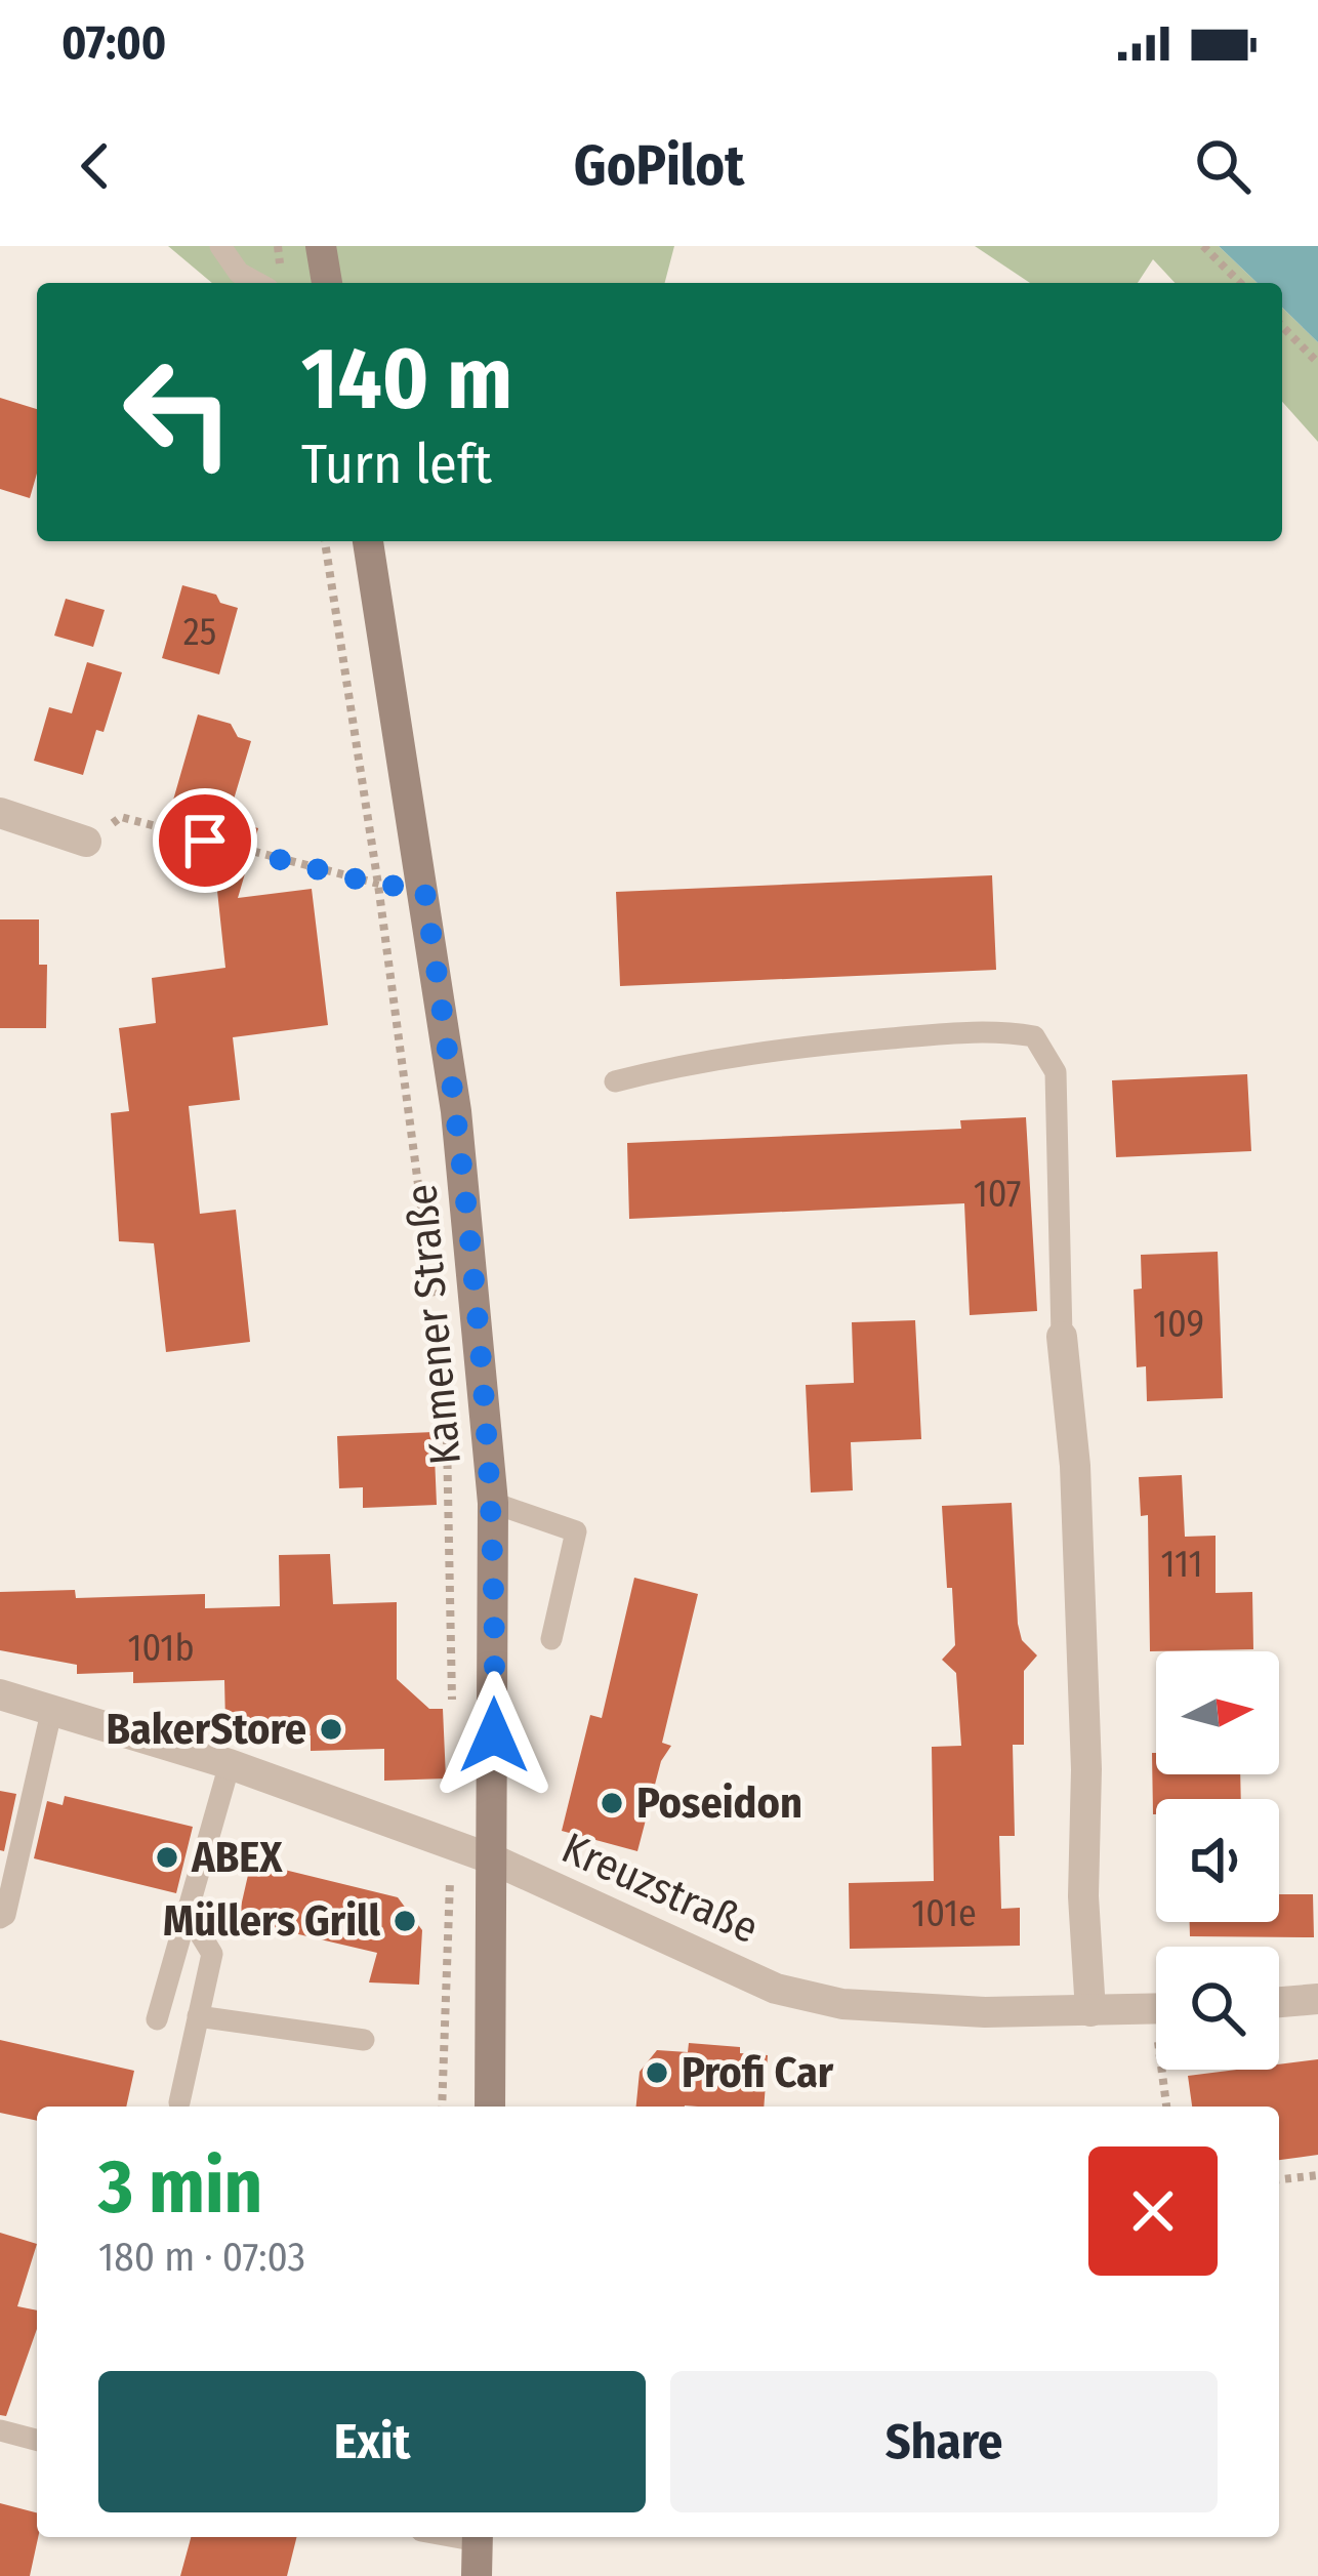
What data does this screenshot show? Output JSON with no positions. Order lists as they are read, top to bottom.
{
  "streets": {
    "main road": ["Kamener Straße"],
    "street": ["Kreuzstraße"]
  },
  "crossings": [
    ["Kamener Straße", "Kreuzstraße"]
  ],
  "places": [
    "BakerStore",
    "Poseidon",
    "ABEX",
    "Müllers Grill",
    "Profi Car"
  ],
  "house_numbers": [
    "25",
    "107",
    "109",
    "111",
    "101b",
    "101e"
  ],
  "north": "right",
  "page": {
    "status": "07:00",
    "header": "GoPilot",
    "turn": ["140 m", "Turn left"],
    "heading": ["3 min", "180 m · 07:03"],
    "buttons": ["Exit", "Share"]
  }
}
